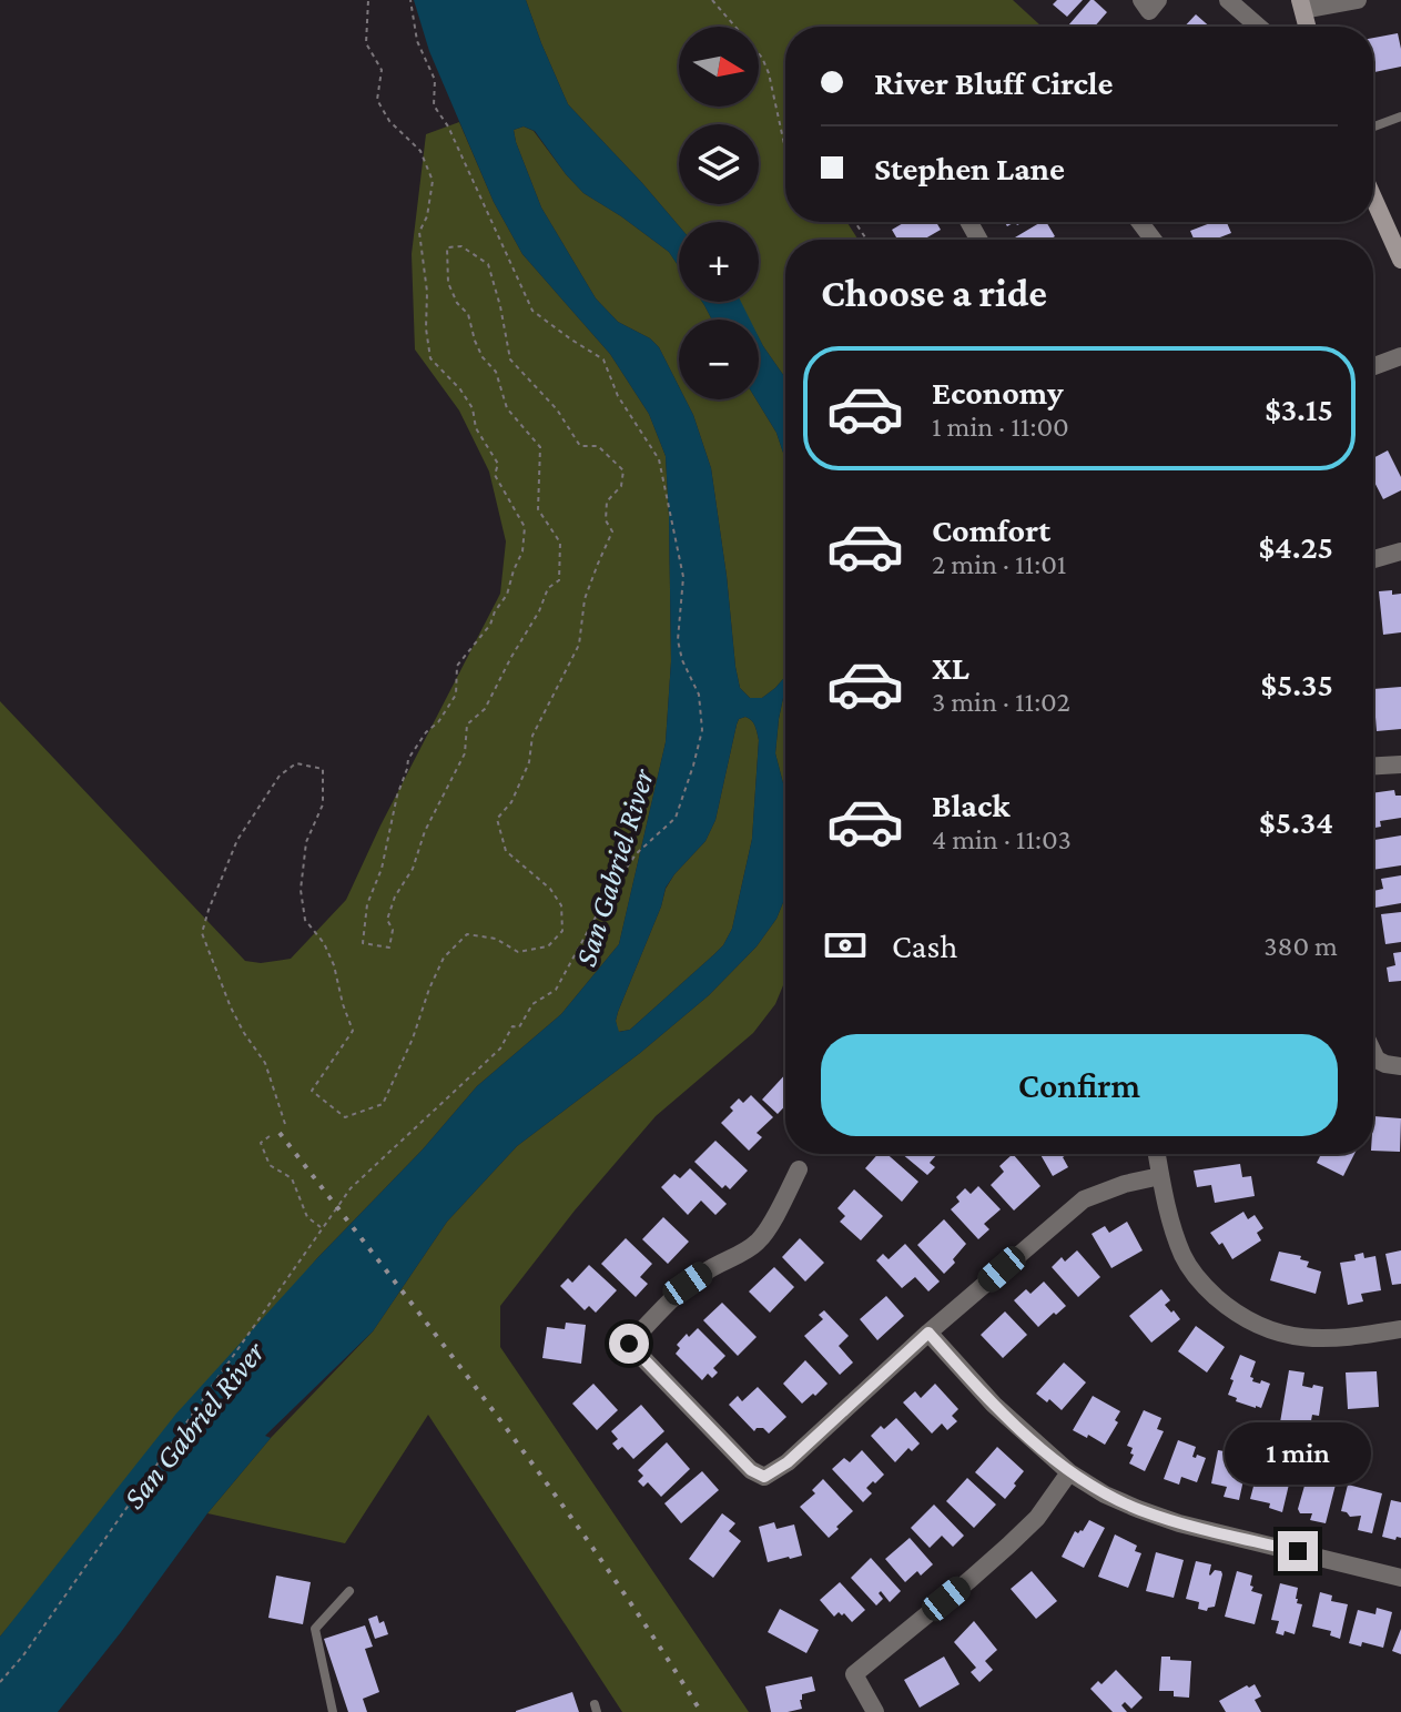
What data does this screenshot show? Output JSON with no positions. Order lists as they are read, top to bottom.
{
  "water": ["San Gabriel River"],
  "north": "right",
  "page": {
    "map_buttons": ["+", "−"],
    "banner": ["River Bluff Circle", "Stephen Lane"],
    "heading": "Choose a ride",
    "list": [
      {
        "name": "Economy",
        "note": "1 min · 11:00",
        "value": "$3.15"
      },
      {
        "name": "Comfort",
        "note": "2 min · 11:01",
        "value": "$4.25"
      },
      {
        "name": "XL",
        "note": "3 min · 11:02",
        "value": "$5.35"
      },
      {
        "name": "Black",
        "note": "4 min · 11:03",
        "value": "$5.34"
      }
    ],
    "pay": ["Cash", "380 m"],
    "buttons": "Confirm",
    "bubble": "1 min"
  }
}
